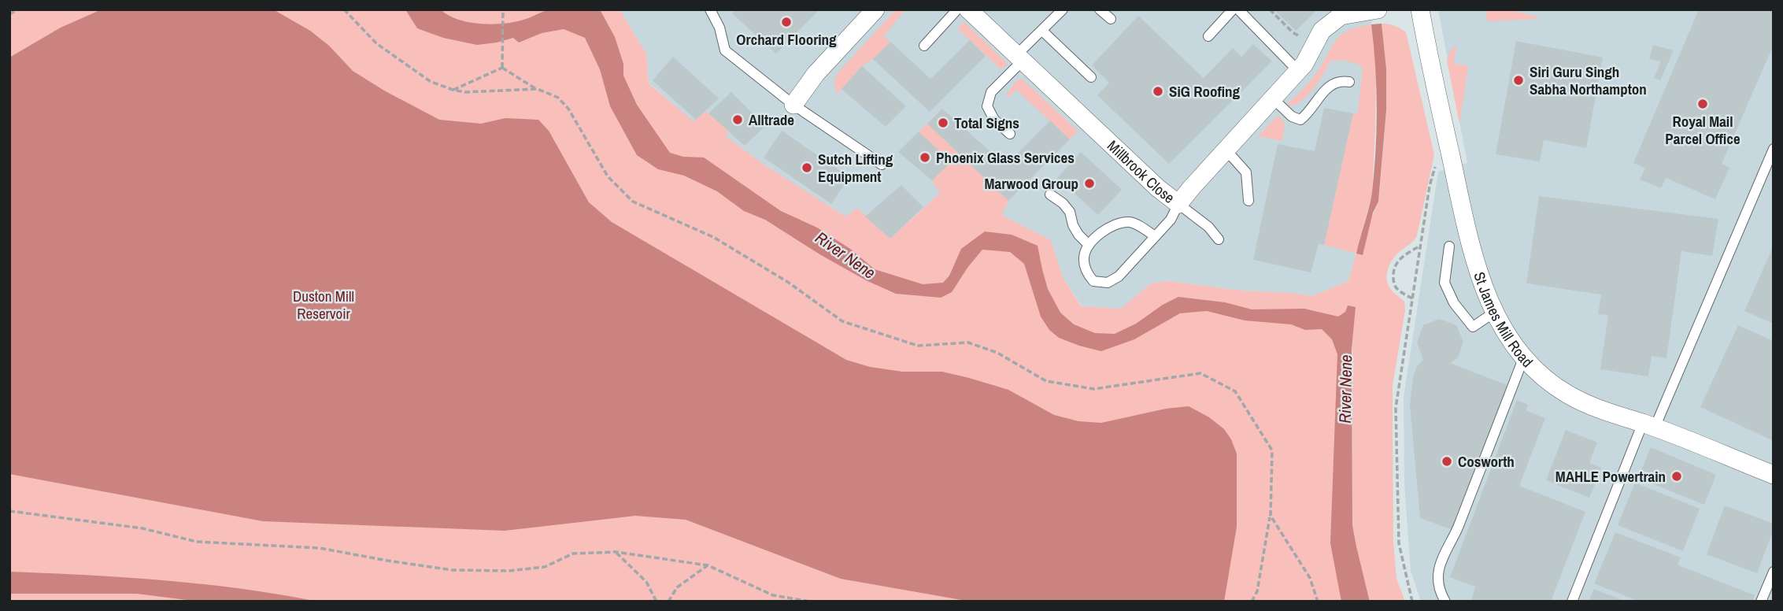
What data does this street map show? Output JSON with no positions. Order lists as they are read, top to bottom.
{
  "streets": {
    "street": ["Millbrook Close", "St James Mill Road"]
  },
  "water": ["River Nene"],
  "parks": ["Duston Mill Reservoir"],
  "places": [
    "Orchard Flooring",
    "Siri Guru Singh Sabha Northampton",
    "SiG Roofing",
    "Royal Mail Parcel Office",
    "Alltrade",
    "Total Signs",
    "Phoenix Glass Services",
    "Sutch Lifting Equipment",
    "Marwood Group",
    "Cosworth",
    "MAHLE Powertrain"
  ]
}
